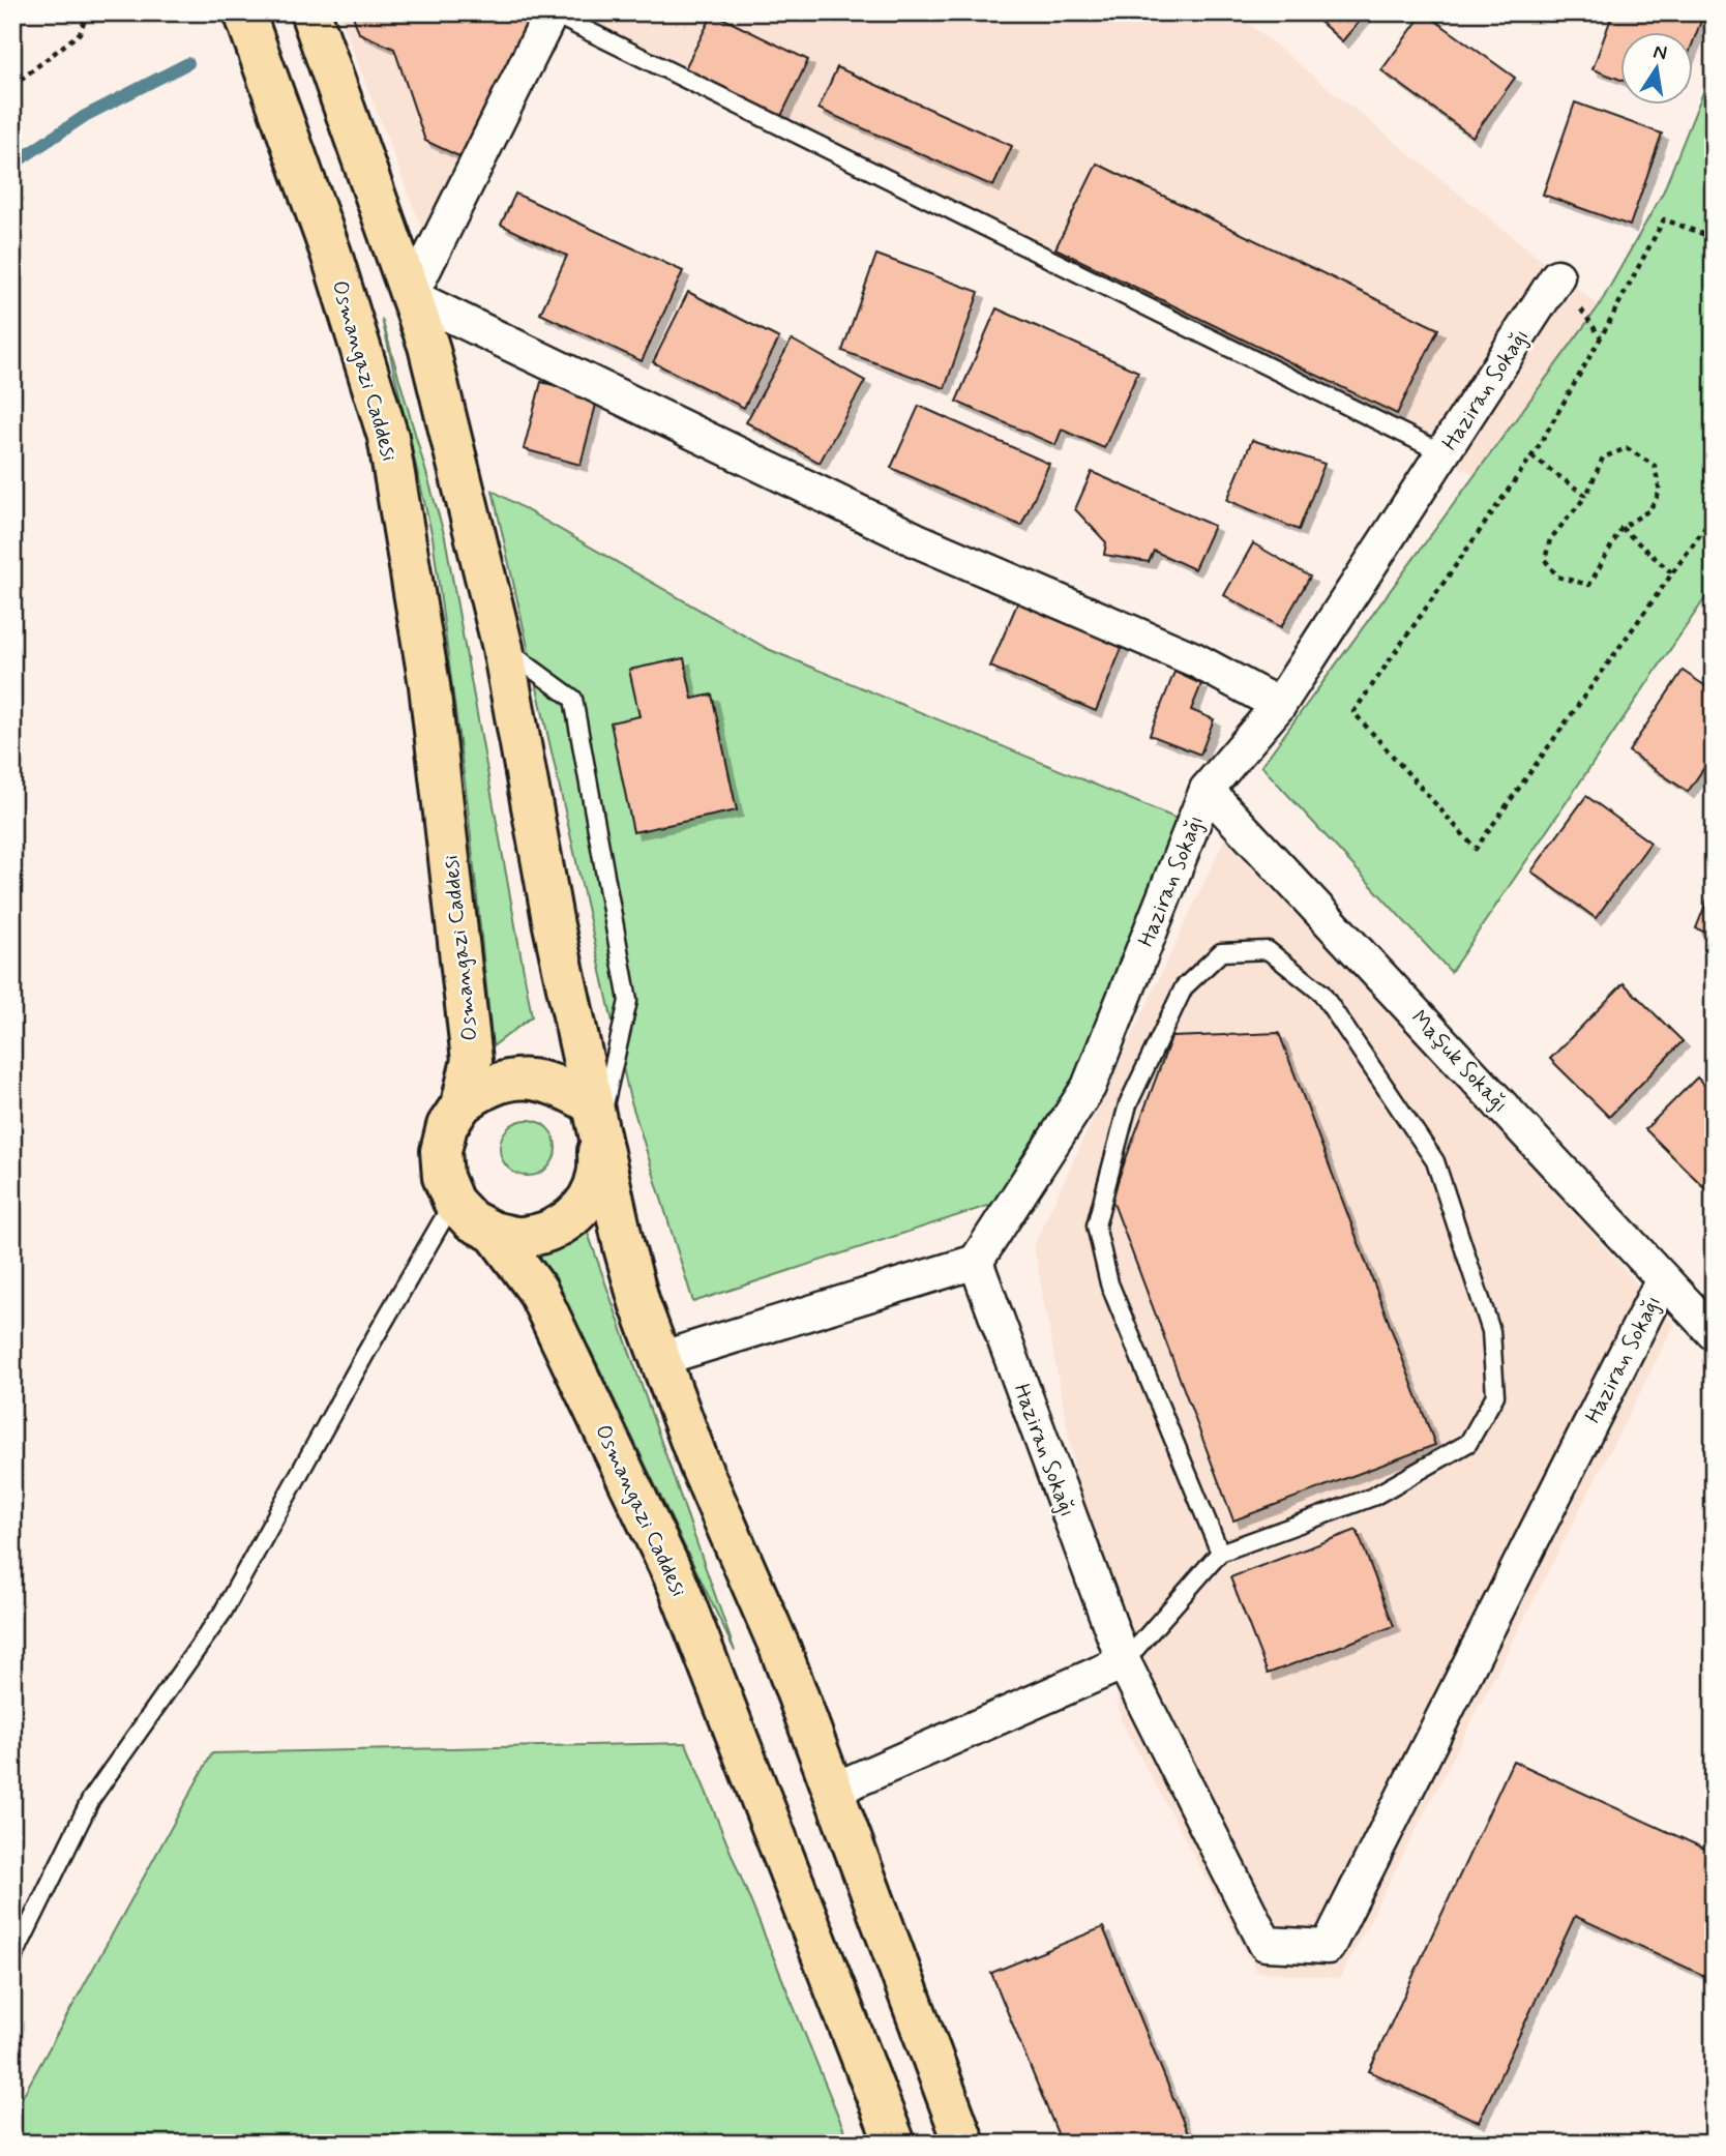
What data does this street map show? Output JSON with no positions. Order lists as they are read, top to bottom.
{
  "streets": {
    "main road": ["Osmangazi Caddesi"],
    "street": ["Haziran Sokağı", "Maşuk Sokağı"]
  },
  "crossings": [
    ["Haziran Sokağı", "Maşuk Sokağı"]
  ],
  "north": "top"
}
